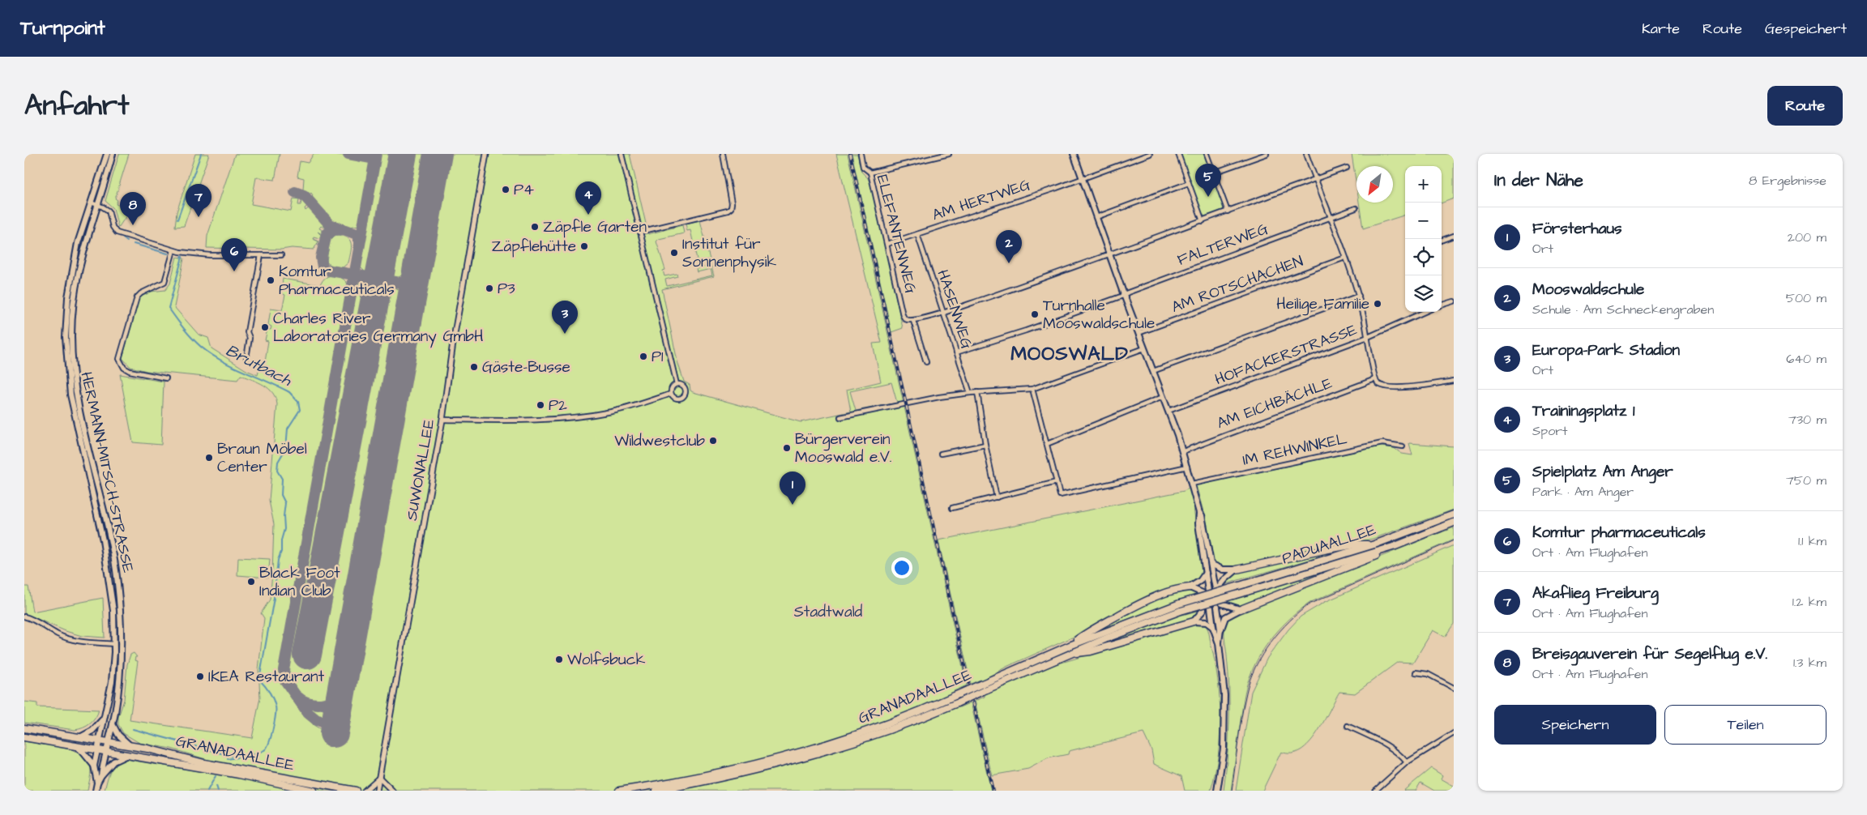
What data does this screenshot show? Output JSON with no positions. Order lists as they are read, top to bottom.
{
  "streets": {
    "main road": ["HERMANN-MITSCH-STRASSE", "PADUAALLEE", "GRANADAALLEE"],
    "street": [
      "AM HERTWEG",
      "ELEFANTENWEG",
      "FALTERWEG",
      "AM ROTSCHACHEN",
      "HASENWEG",
      "HOFACKERSTRASSE",
      "AM EICHBÄCHLE",
      "IM REHWINKEL",
      "SUWONALLEE"
    ]
  },
  "crossings": [
    ["AM HERTWEG", "ELEFANTENWEG"],
    ["AM HERTWEG", "HASENWEG"],
    ["FALTERWEG", "HASENWEG"],
    ["HERMANN-MITSCH-STRASSE", "GRANADAALLEE"],
    ["PADUAALLEE", "GRANADAALLEE"]
  ],
  "districts": ["MOOSWALD"],
  "water": ["Brutbach"],
  "parks": ["Stadtwald"],
  "places": [
    "P4",
    "Zäpfle Garten",
    "Zäpflehütte",
    "Institut für Sonnenphysik",
    "Komtur Pharmaceuticals",
    "P3",
    "Heilige Familie",
    "Turnhalle Mooswaldschule",
    "Charles River Laboratories Germany GmbH",
    "P1",
    "Gäste-Busse",
    "P2",
    "Wildwestclub",
    "Bürgerverein Mooswald e.V.",
    "Braun Möbel Center",
    "Black Foot Indian Club",
    "Wolfsbuck",
    "IKEA Restaurant"
  ],
  "north": "bottom left",
  "page": {
    "header": "Turnpoint",
    "nav": ["Karte", "Route", "Gespeichert"],
    "title": "Anfahrt",
    "buttons": [
      "Route",
      ["Speichern", "Teilen"]
    ],
    "heading": ["In der Nähe", "8 Ergebnisse"],
    "pins": [
      "5",
      "4",
      "7",
      "8",
      "2",
      "6",
      "3",
      "1"
    ],
    "map_buttons": ["+", "−"],
    "list": [
      {
        "mark": "1",
        "name": "Försterhaus",
        "note": "Ort",
        "value": "200 m"
      },
      {
        "mark": "2",
        "name": "Mooswaldschule",
        "note": "Schule · Am Schneckengraben",
        "value": "500 m"
      },
      {
        "mark": "3",
        "name": "Europa-Park Stadion",
        "note": "Ort",
        "value": "640 m"
      },
      {
        "mark": "4",
        "name": "Trainingsplatz 1",
        "note": "Sport",
        "value": "730 m"
      },
      {
        "mark": "5",
        "name": "Spielplatz Am Anger",
        "note": "Park · Am Anger",
        "value": "750 m"
      },
      {
        "mark": "6",
        "name": "Komtur pharmaceuticals",
        "note": "Ort · Am Flughafen",
        "value": "1.1 km"
      },
      {
        "mark": "7",
        "name": "Akaflieg Freiburg",
        "note": "Ort · Am Flughafen",
        "value": "1.2 km"
      },
      {
        "mark": "8",
        "name": "Breisgauverein für Segelflug e.V.",
        "note": "Ort · Am Flughafen",
        "value": "1.3 km"
      }
    ]
  }
}
